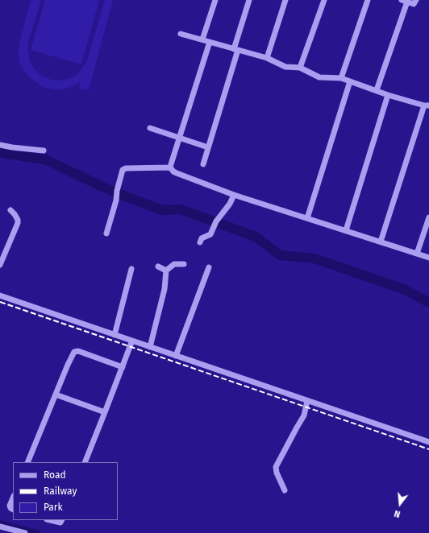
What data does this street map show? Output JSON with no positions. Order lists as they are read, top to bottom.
{
  "legend": ["Road", "Railway", "Park"],
  "north": "bottom"
}
